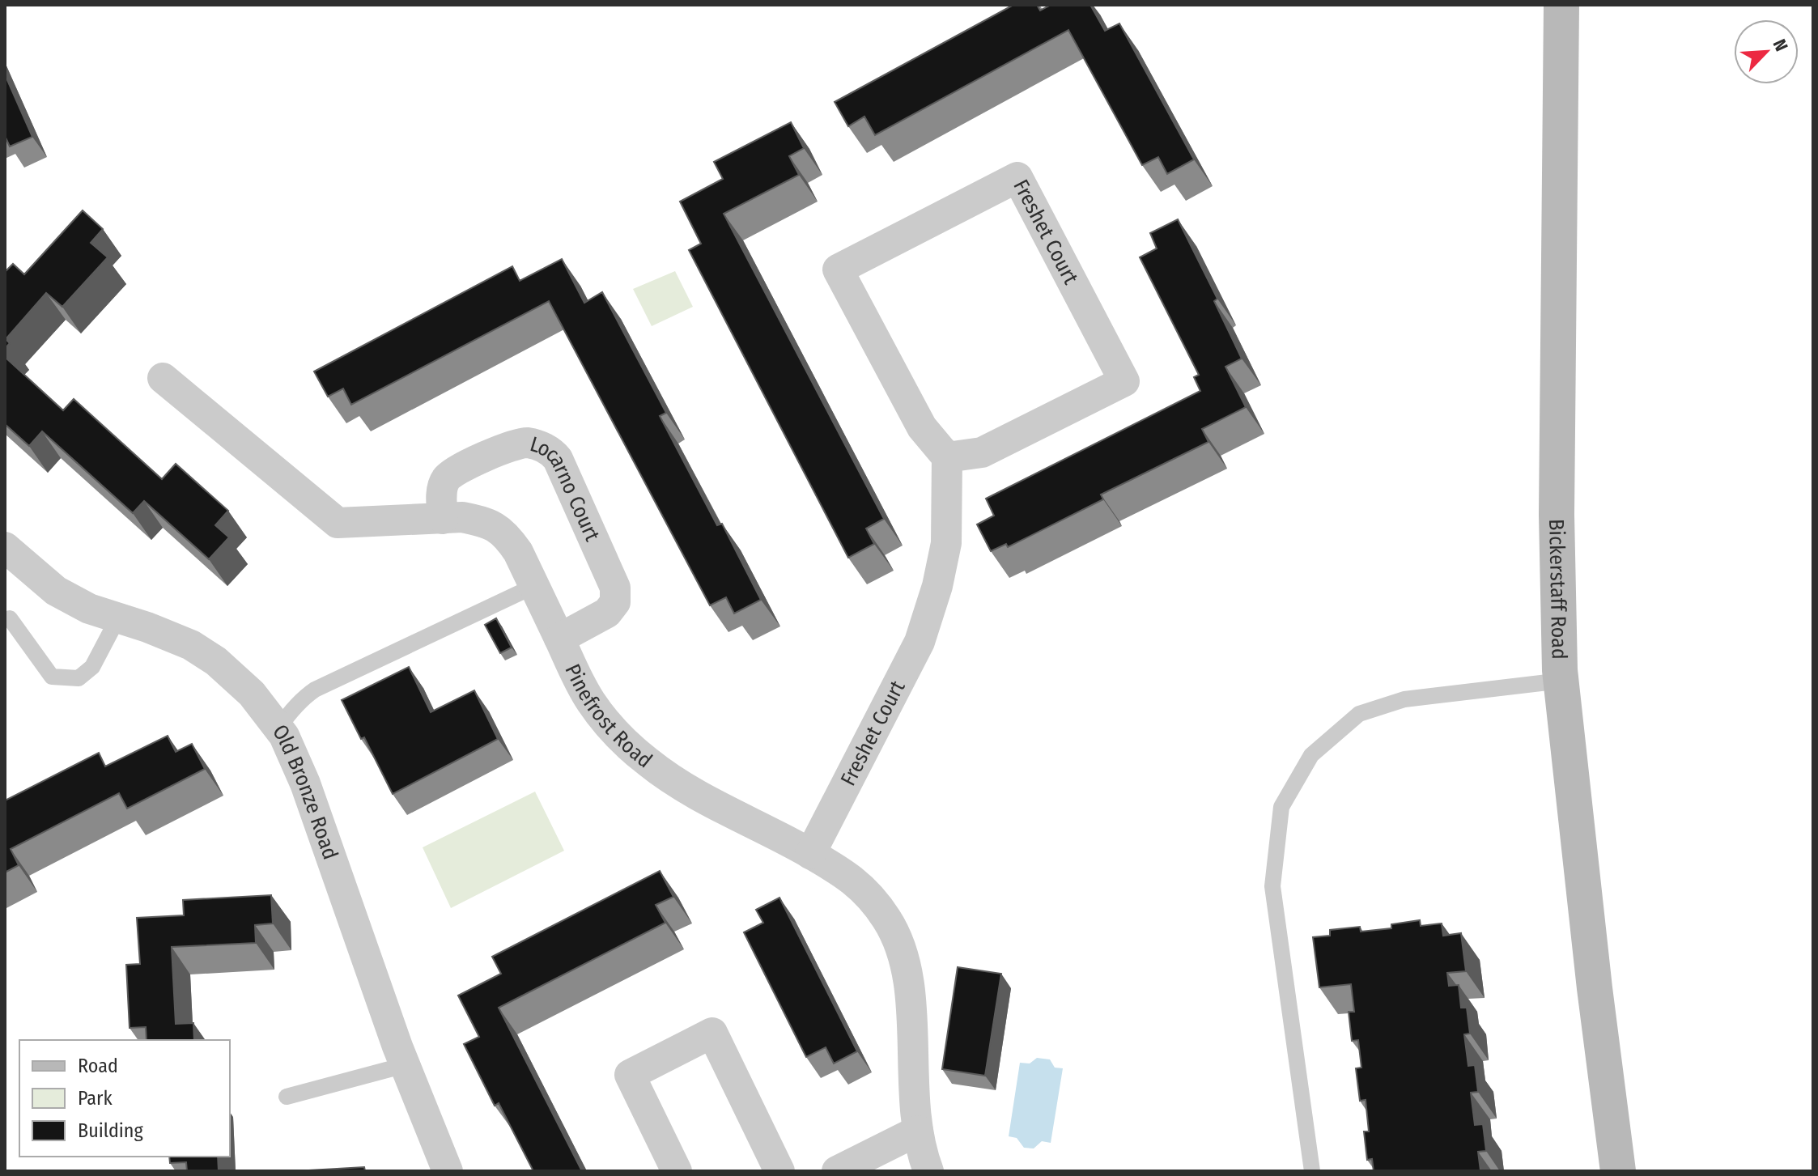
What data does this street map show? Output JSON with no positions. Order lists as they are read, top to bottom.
{
  "streets": {
    "street": [
      "Freshet Court",
      "Locarno Court",
      "Bickerstaff Road",
      "Pinefrost Road",
      "Old Bronze Road"
    ]
  },
  "crossings": [
    ["Freshet Court", "Pinefrost Road"],
    ["Locarno Court", "Pinefrost Road"]
  ],
  "legend": ["Road", "Park", "Building"],
  "north": "top right"
}
